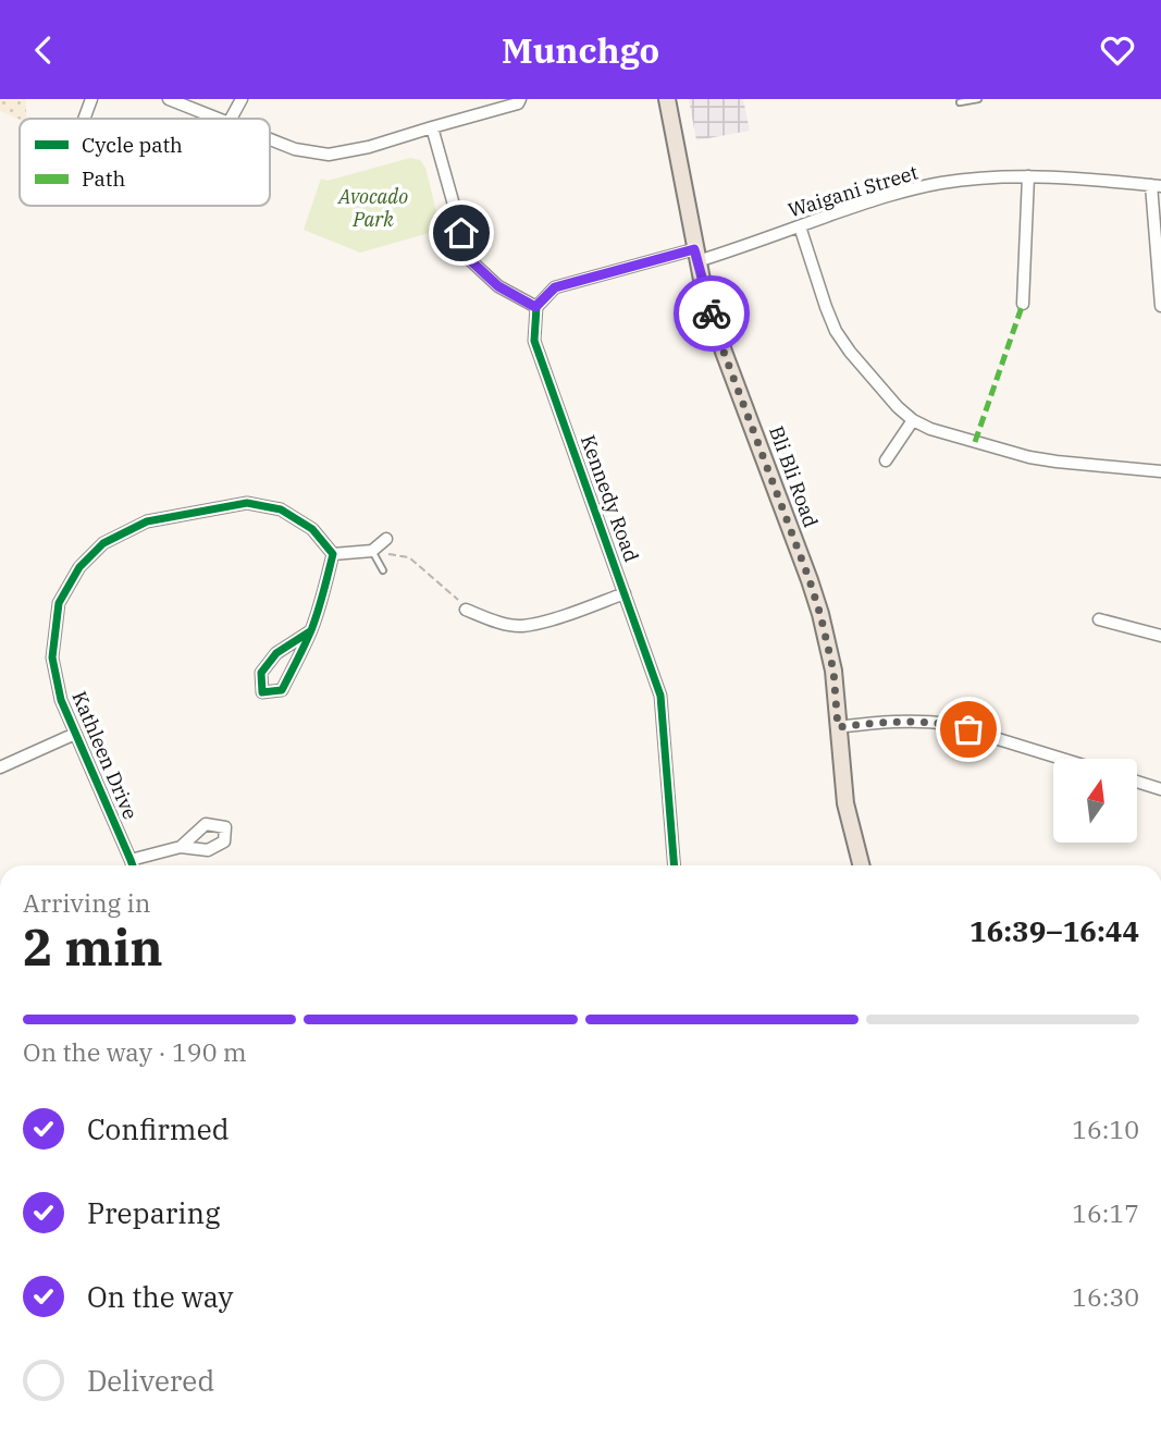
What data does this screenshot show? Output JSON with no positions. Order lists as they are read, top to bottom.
{
  "streets": {
    "main road": ["Bli Bli Road"],
    "street": ["Waigani Street", "Kennedy Road", "Kathleen Drive"]
  },
  "crossings": [
    ["Waigani Street", "Bli Bli Road"]
  ],
  "parks": ["Avocado Park"],
  "legend": ["Cycle path", "Path"],
  "north": "top",
  "page": {
    "header": "Munchgo",
    "heading": ["2 min", "Arriving in", "16:39–16:44"],
    "bar": "On the way · 190 m",
    "list": [
      ["Confirmed", "16:10"],
      ["Preparing", "16:17"],
      ["On the way", "16:30"],
      "Delivered"
    ]
  }
}
